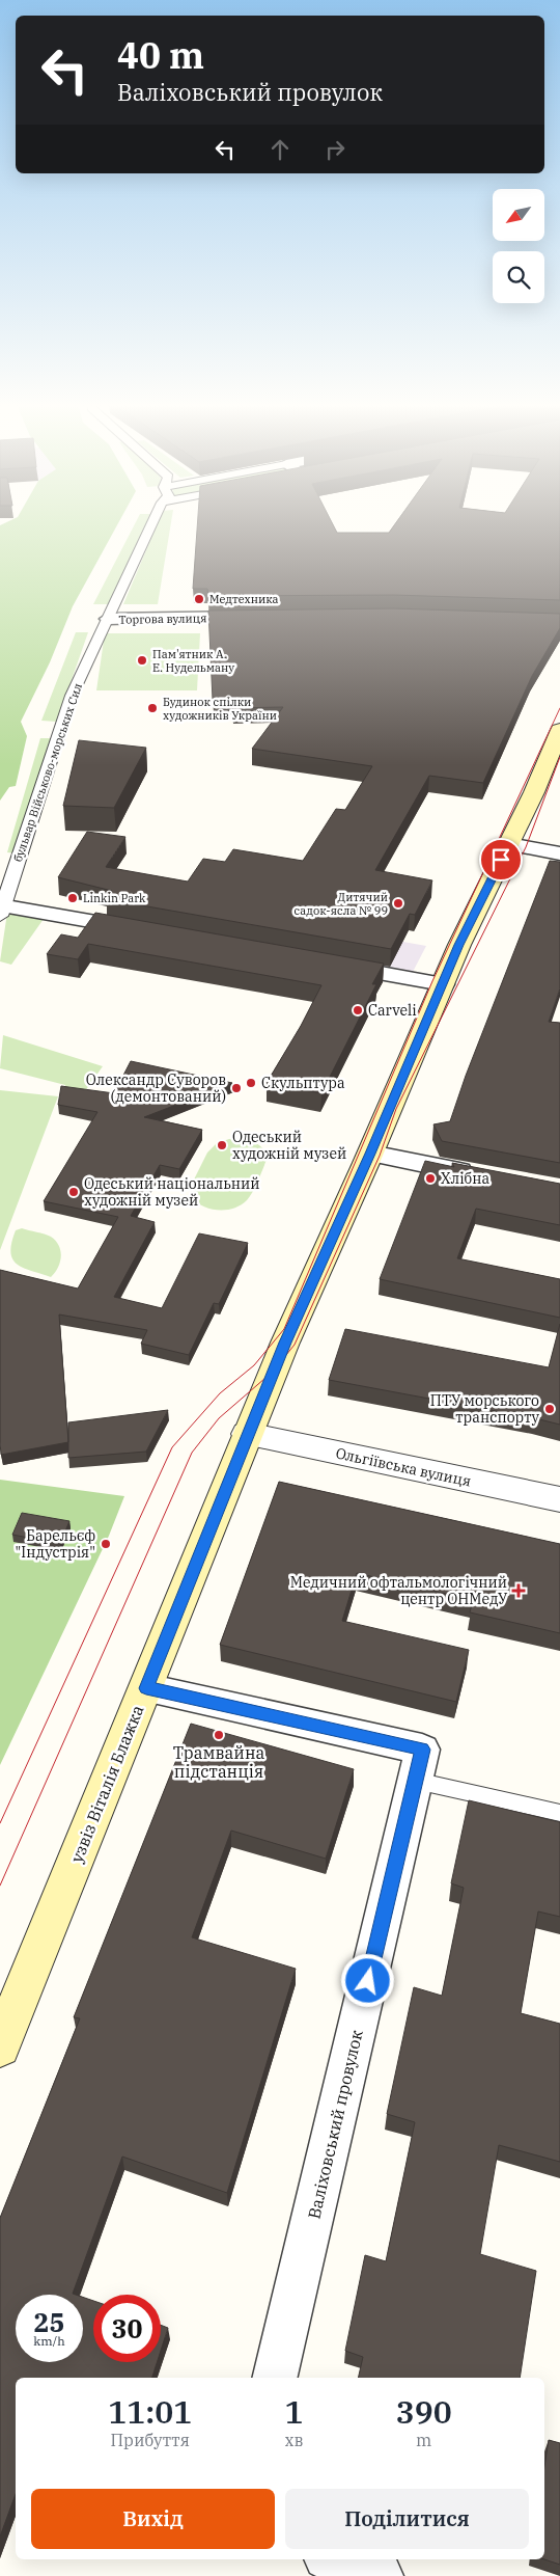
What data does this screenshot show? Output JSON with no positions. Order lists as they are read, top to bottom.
{
  "streets": {
    "main road": ["узвіз Віталія Блажка"],
    "street": [
      "Торгова вулиця",
      "бульвар Військово-морських Сил",
      "Ольгіївська вулиця",
      "Валіховський провулок"
    ]
  },
  "crossings": [
    ["Торгова вулиця", "бульвар Військово-морських Сил"],
    ["Ольгіївська вулиця", "узвіз Віталія Блажка"],
    ["узвіз Віталія Блажка", "Валіховський провулок"]
  ],
  "places": {
    "other": [
      "Медтехника",
      "Пам'ятник А. Е. Нудельману",
      "Будинок спілки художників України",
      "Linkin Park",
      "Дитячий садок-ясла № 99",
      "Carveli",
      "Скульптура",
      "Олександр Суворов (демонтований)",
      "Одеський художній музей",
      "Хлібна",
      "Одеський національний художній музей",
      "ПТУ морського транспорту",
      "Барельєф \"Індустрія\"",
      "Трамвайна підстанція"
    ],
    "health": ["Медичний офтальмологічний центр ОНМедУ"]
  },
  "north": "bottom left",
  "page": {
    "turn": ["40 m", "Валіховський провулок"],
    "speed": "25 km/h",
    "limit": "30",
    "eta": [
      "11:01",
      "Прибуття",
      "1",
      "хв",
      "390",
      "m"
    ],
    "buttons": ["Вихід", "Поділитися"]
  }
}
